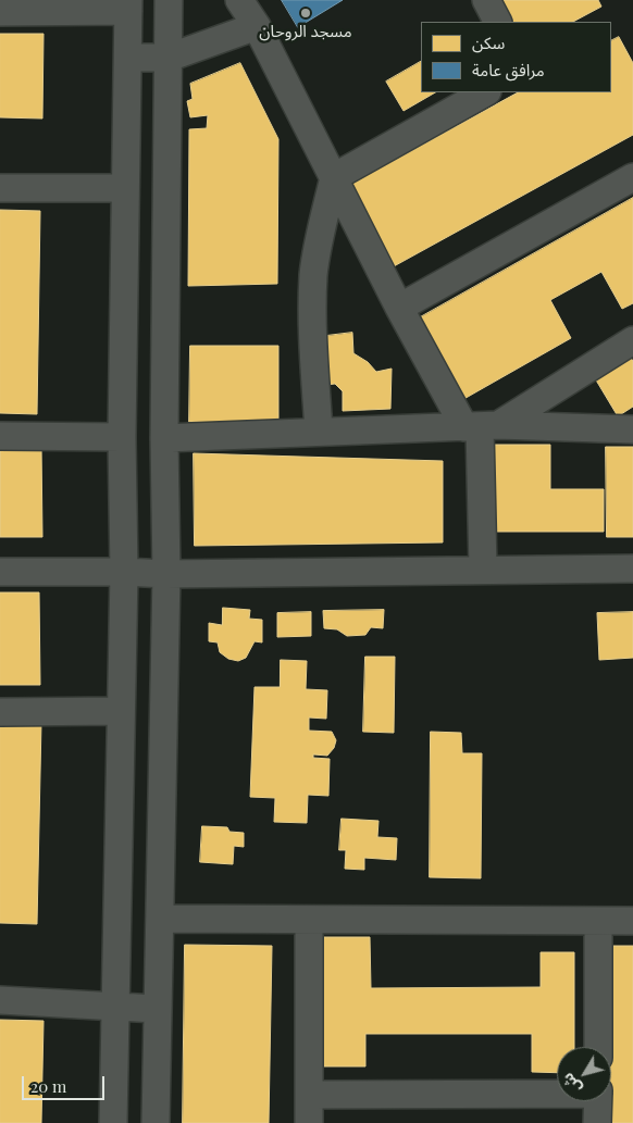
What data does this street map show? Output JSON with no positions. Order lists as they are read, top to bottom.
{
  "places": ["مسجد الروحان"],
  "legend": ["سكن", "مرافق عامة"],
  "scale_bar": "20 m",
  "north": "bottom left"
}
